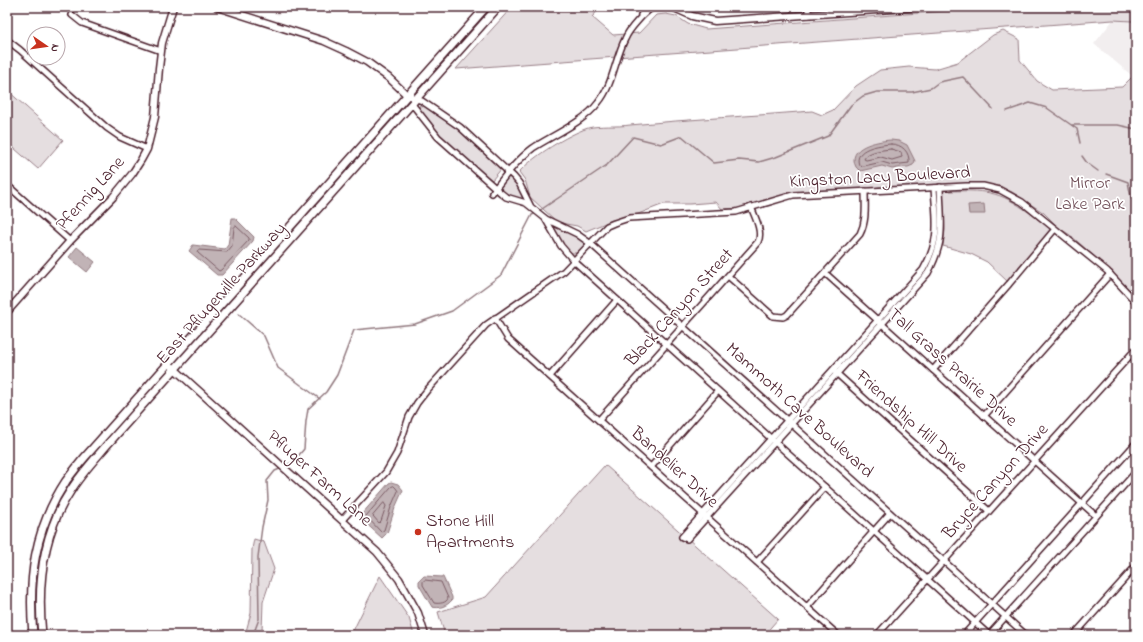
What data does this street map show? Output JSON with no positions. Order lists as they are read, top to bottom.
{
  "streets": {
    "main road": ["East Pflugerville Parkway"],
    "street": [
      "Kingston Lacy Boulevard",
      "Pfennig Lane",
      "Black Canyon Street",
      "Tall Grass Prairie Drive",
      "Mammoth Cave Boulevard",
      "Friendship Hill Drive",
      "Bandelier Drive",
      "Pfluger Farm Lane",
      "Bryce Canyon Drive"
    ]
  },
  "crossings": [
    ["Kingston Lacy Boulevard", "Black Canyon Street"],
    ["Kingston Lacy Boulevard", "Mammoth Cave Boulevard"],
    ["Kingston Lacy Boulevard", "Bandelier Drive"],
    ["Kingston Lacy Boulevard", "Pfluger Farm Lane"],
    ["East Pflugerville Parkway", "Mammoth Cave Boulevard"],
    ["East Pflugerville Parkway", "Pfluger Farm Lane"],
    ["Black Canyon Street", "Mammoth Cave Boulevard"],
    ["Black Canyon Street", "Bandelier Drive"],
    ["Tall Grass Prairie Drive", "Bryce Canyon Drive"],
    ["Mammoth Cave Boulevard", "Bryce Canyon Drive"],
    ["Friendship Hill Drive", "Bryce Canyon Drive"]
  ],
  "parks": ["Mirror Lake Park"],
  "places": ["Stone Hill Apartments"],
  "north": "right"
}
